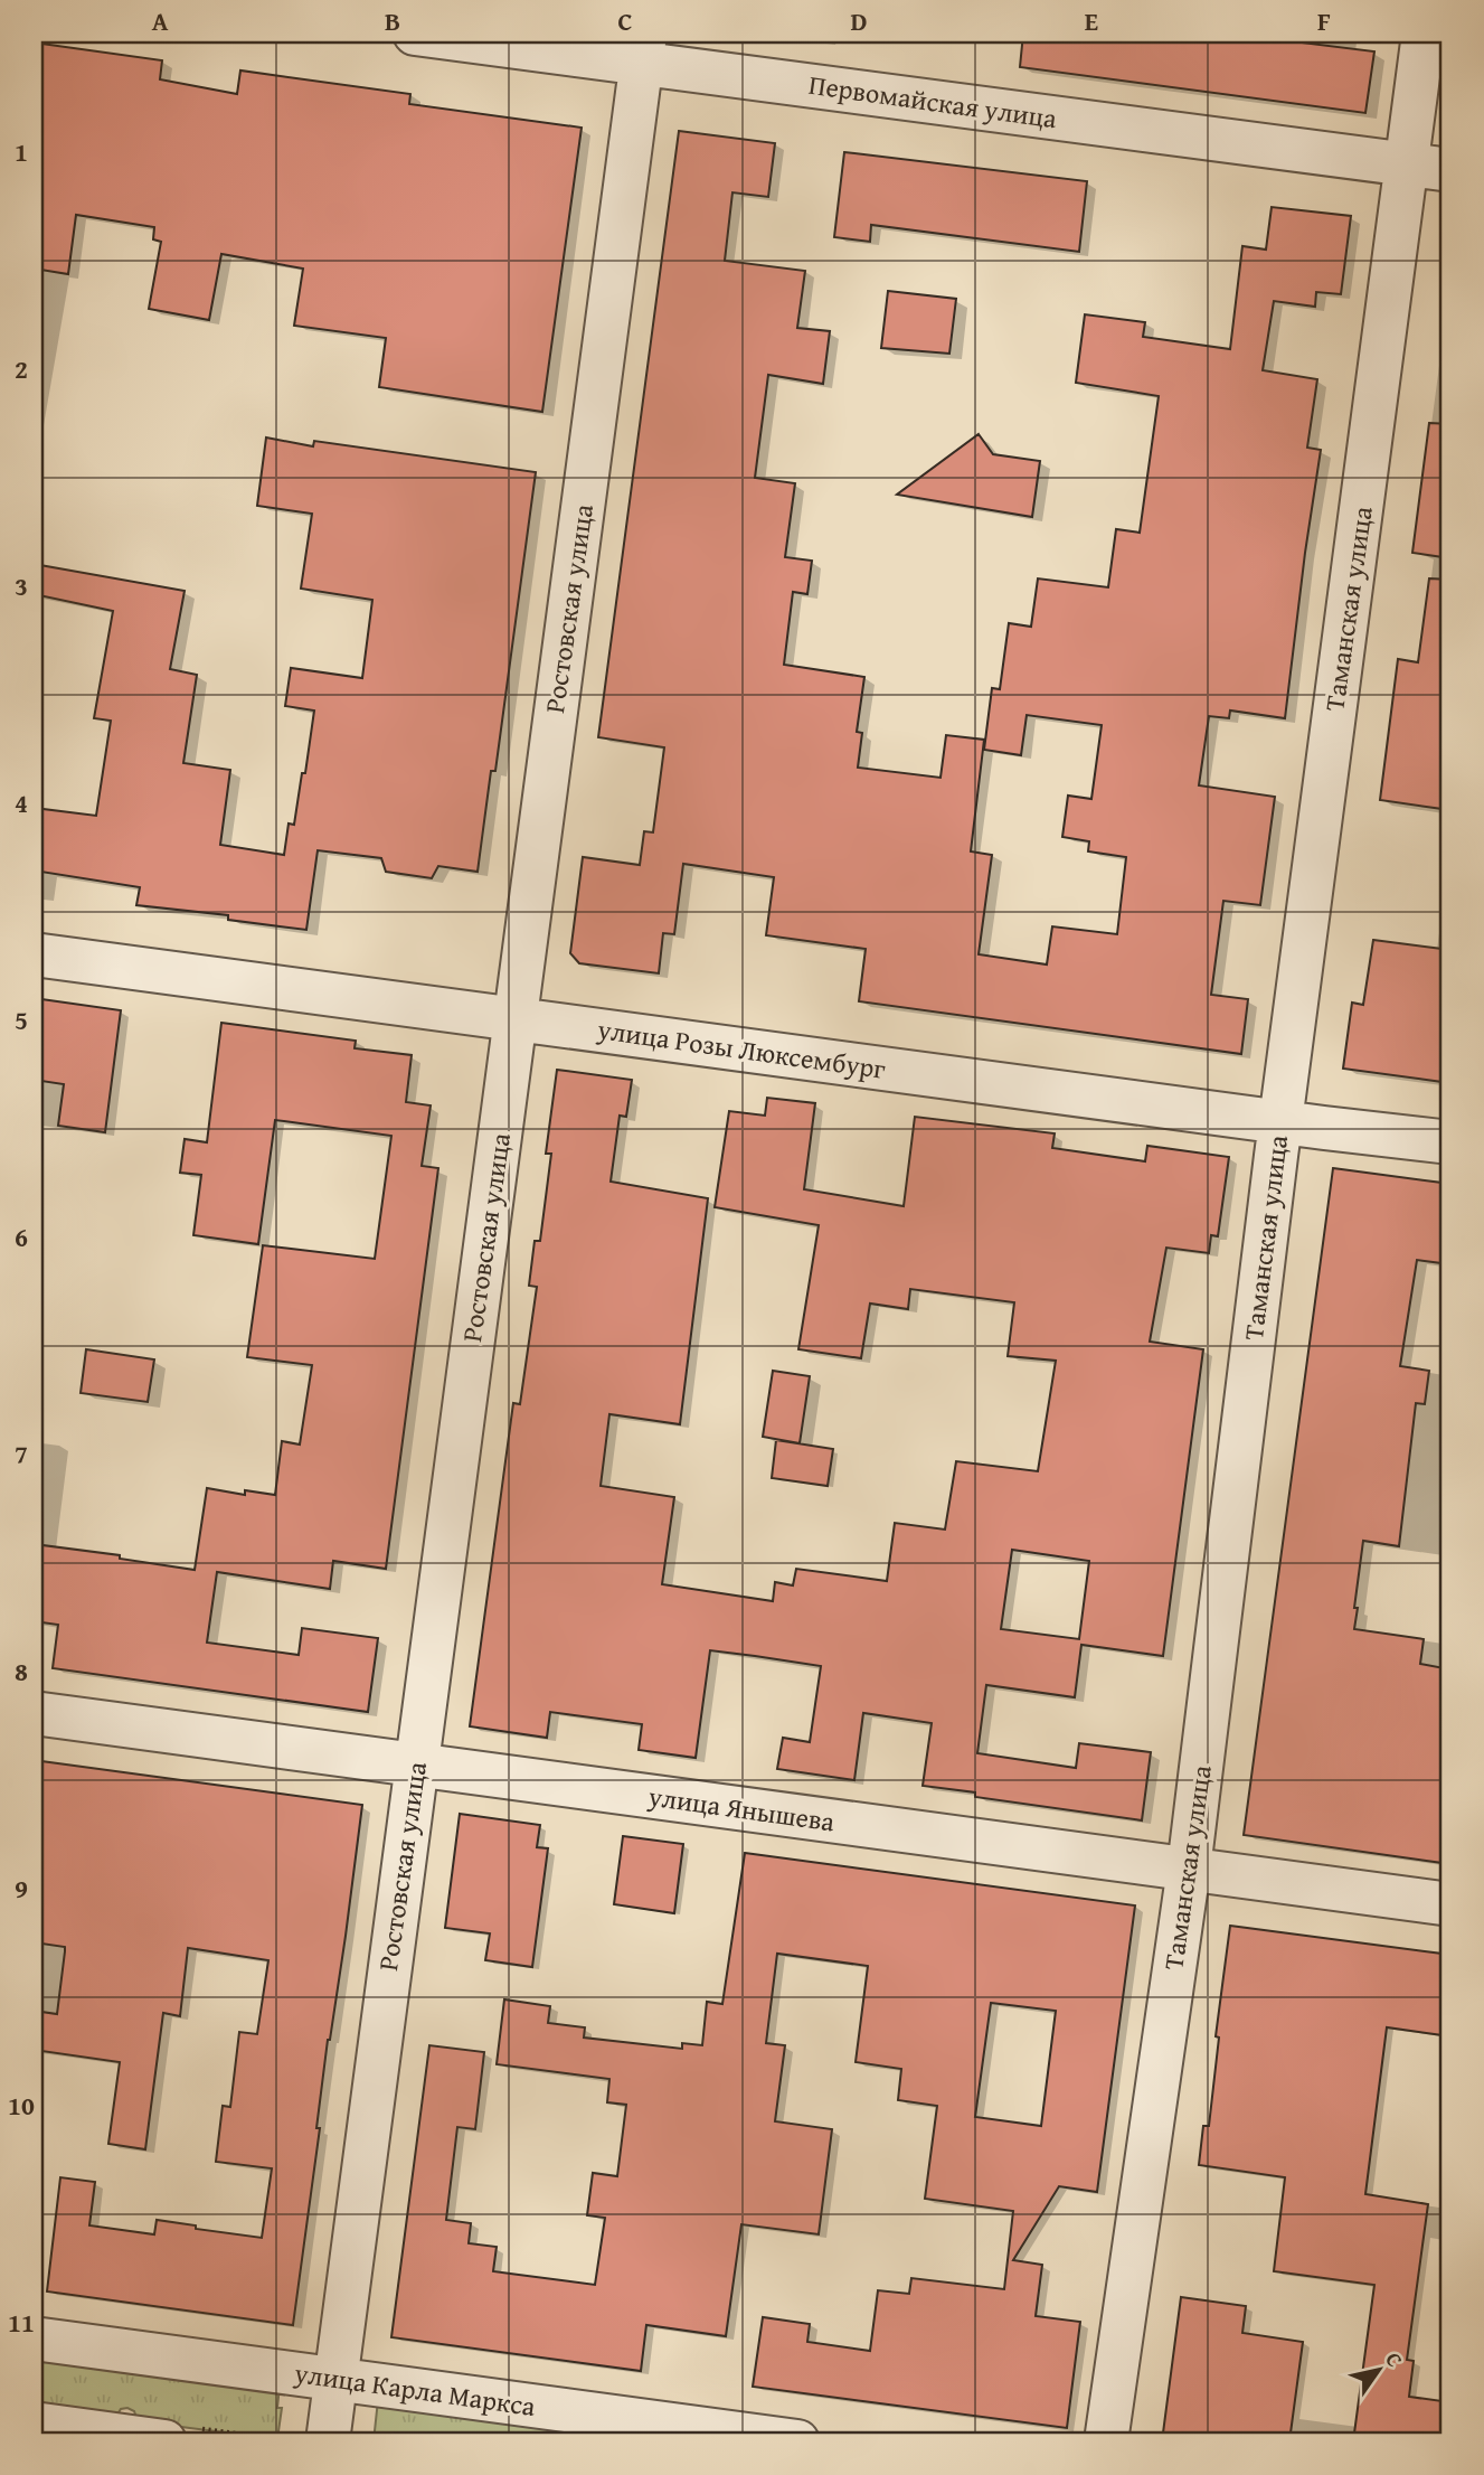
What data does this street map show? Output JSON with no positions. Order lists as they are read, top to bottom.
{
  "streets": {
    "street": [
      "Первомайская улица",
      "Ростовская улица",
      "Таманская улица",
      "улица Розы Люксембург",
      "улица Янышева",
      "улица Карла Маркса"
    ]
  },
  "crossings": [
    ["Первомайская улица", "Ростовская улица"],
    ["Первомайская улица", "Таманская улица"],
    ["Ростовская улица", "улица Розы Люксембург"],
    ["Ростовская улица", "улица Янышева"],
    ["Ростовская улица", "улица Карла Маркса"],
    ["Таманская улица", "улица Розы Люксембург"],
    ["Таманская улица", "улица Янышева"]
  ],
  "north": "top right",
  "grid": {
    "columns": [
      "A",
      "B",
      "C",
      "D",
      "E",
      "F"
    ],
    "rows": [
      "1",
      "2",
      "3",
      "4",
      "5",
      "6",
      "7",
      "8",
      "9",
      "10",
      "11"
    ]
  }
}
